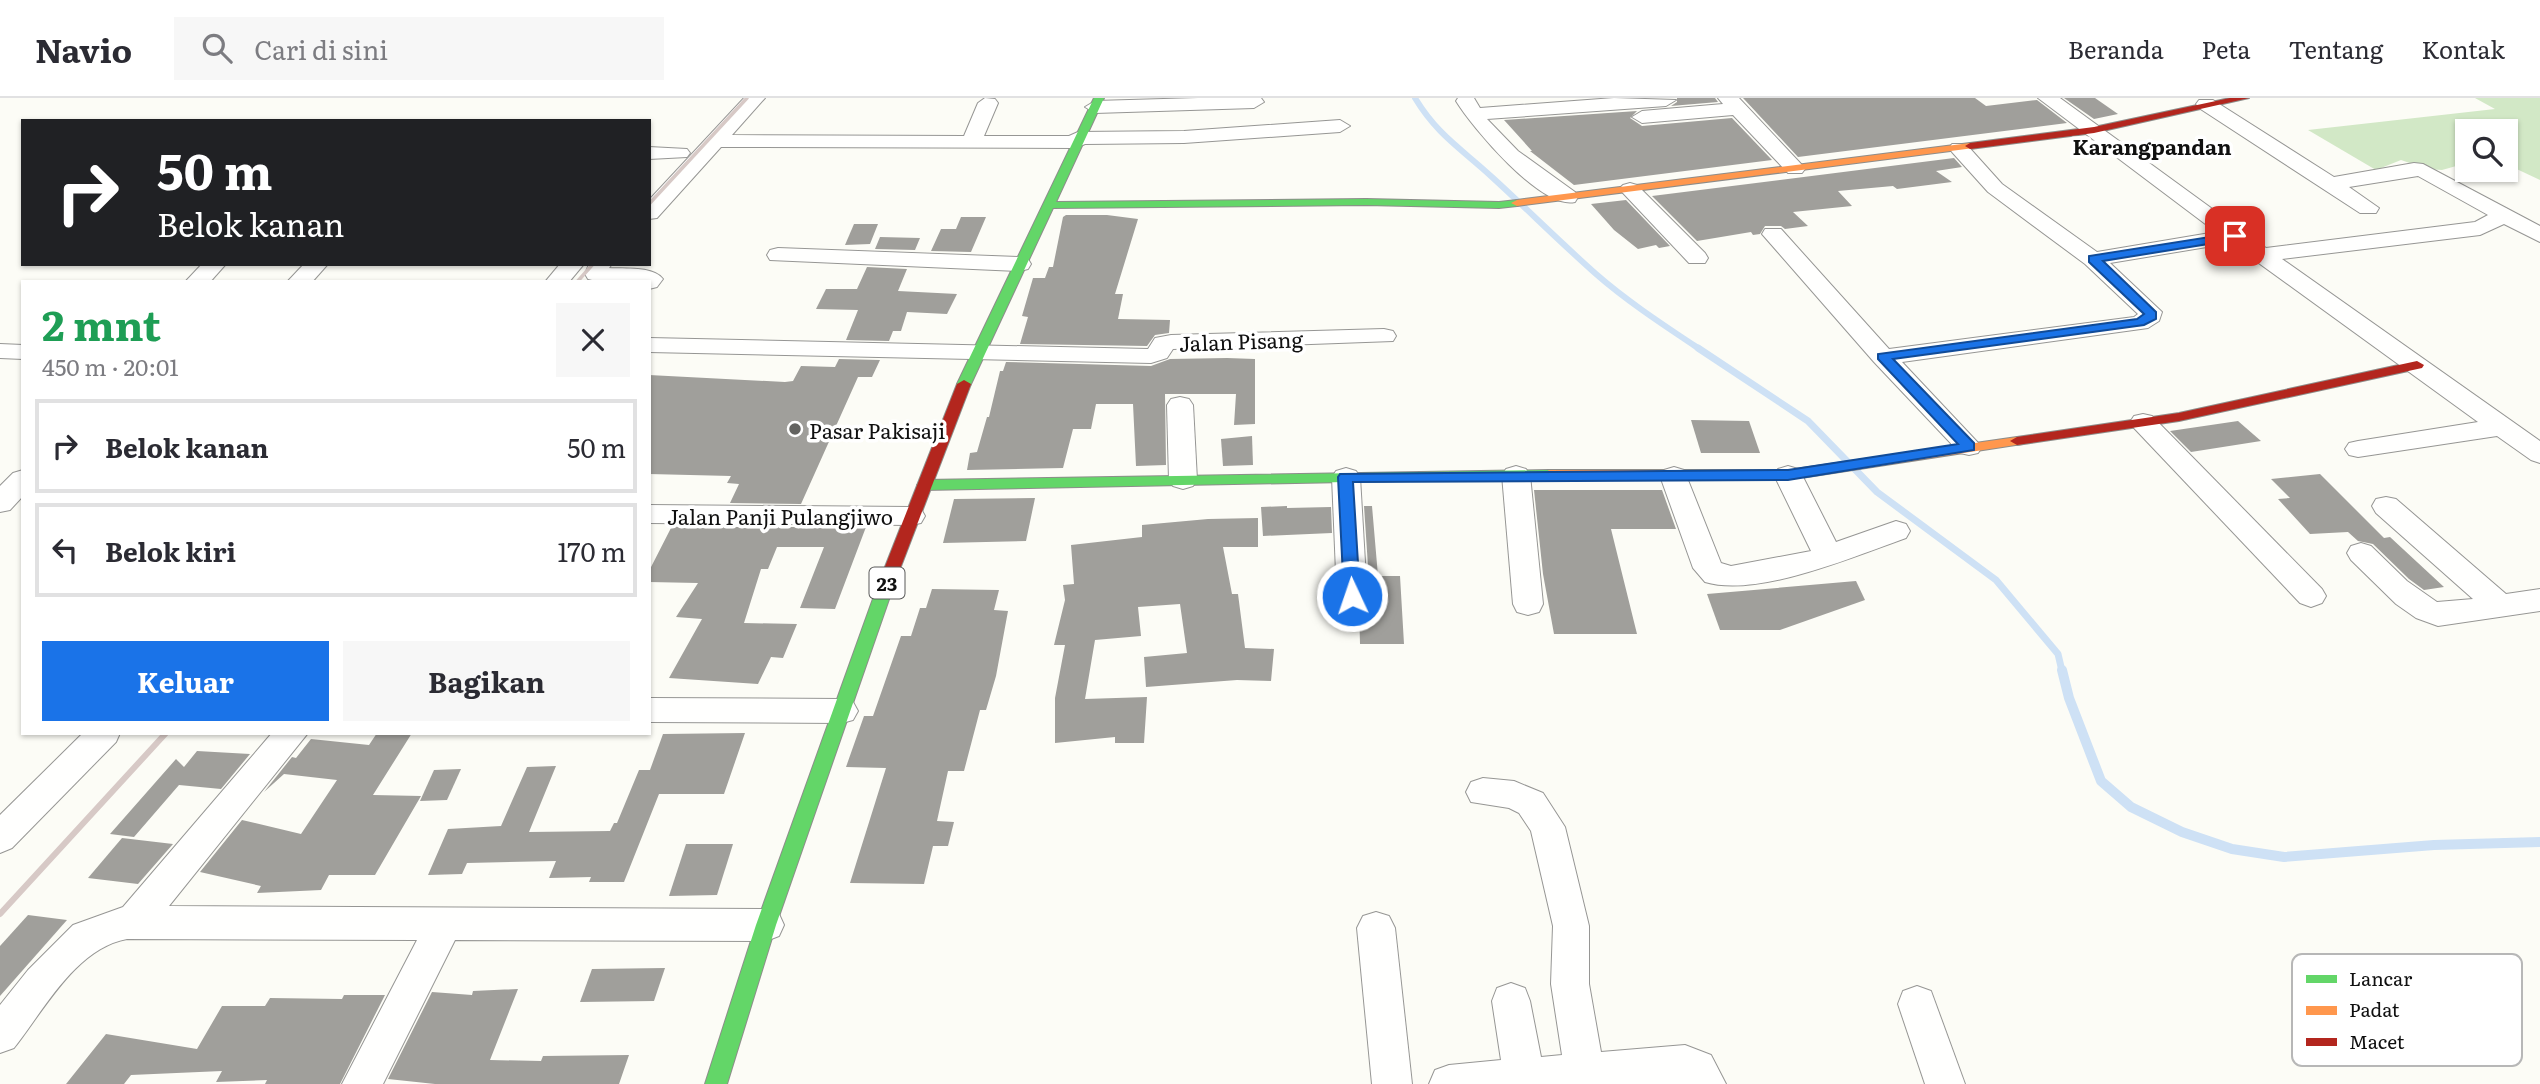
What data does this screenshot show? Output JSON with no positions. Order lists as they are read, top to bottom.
{
  "streets": {
    "main road": ["23"],
    "street": ["Jalan Pisang", "Jalan Panji Pulangjiwo"]
  },
  "crossings": [
    ["Jalan Pisang", "23"],
    ["Jalan Panji Pulangjiwo", "23"]
  ],
  "districts": ["Karangpandan"],
  "places": ["Pasar Pakisaji"],
  "legend": ["Lancar", "Padat", "Macet"],
  "page": {
    "header": "Navio",
    "search": "Cari di sini",
    "nav": [
      "Beranda",
      "Peta",
      "Tentang",
      "Kontak"
    ],
    "turn": ["50 m", "Belok kanan"],
    "heading": ["2 mnt", "450 m · 20:01"],
    "list": [
      {
        "name": "Belok kanan",
        "value": "50 m"
      },
      {
        "name": "Belok kiri",
        "value": "170 m"
      }
    ],
    "buttons": ["Keluar", "Bagikan"]
  }
}
